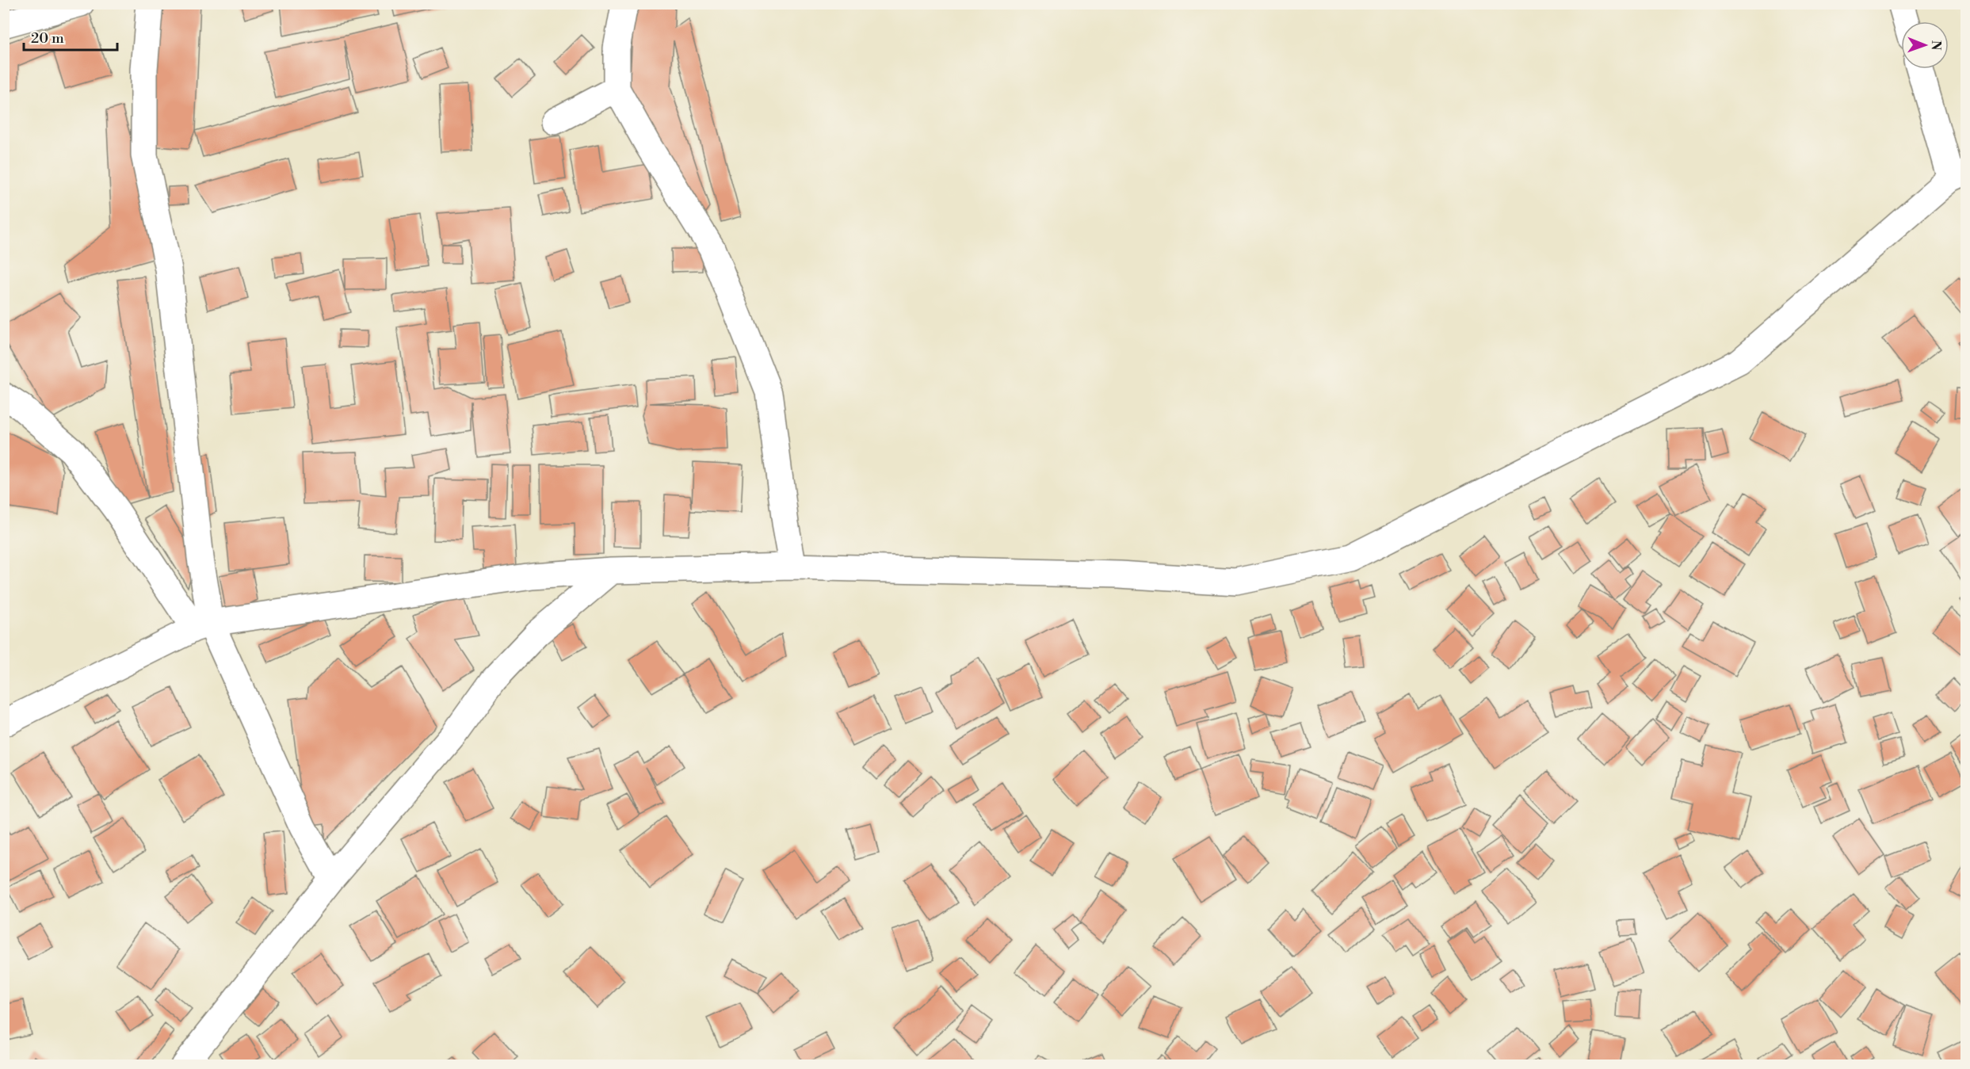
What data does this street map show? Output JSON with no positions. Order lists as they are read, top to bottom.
{
  "scale_bar": "20 m",
  "north": "right"
}
